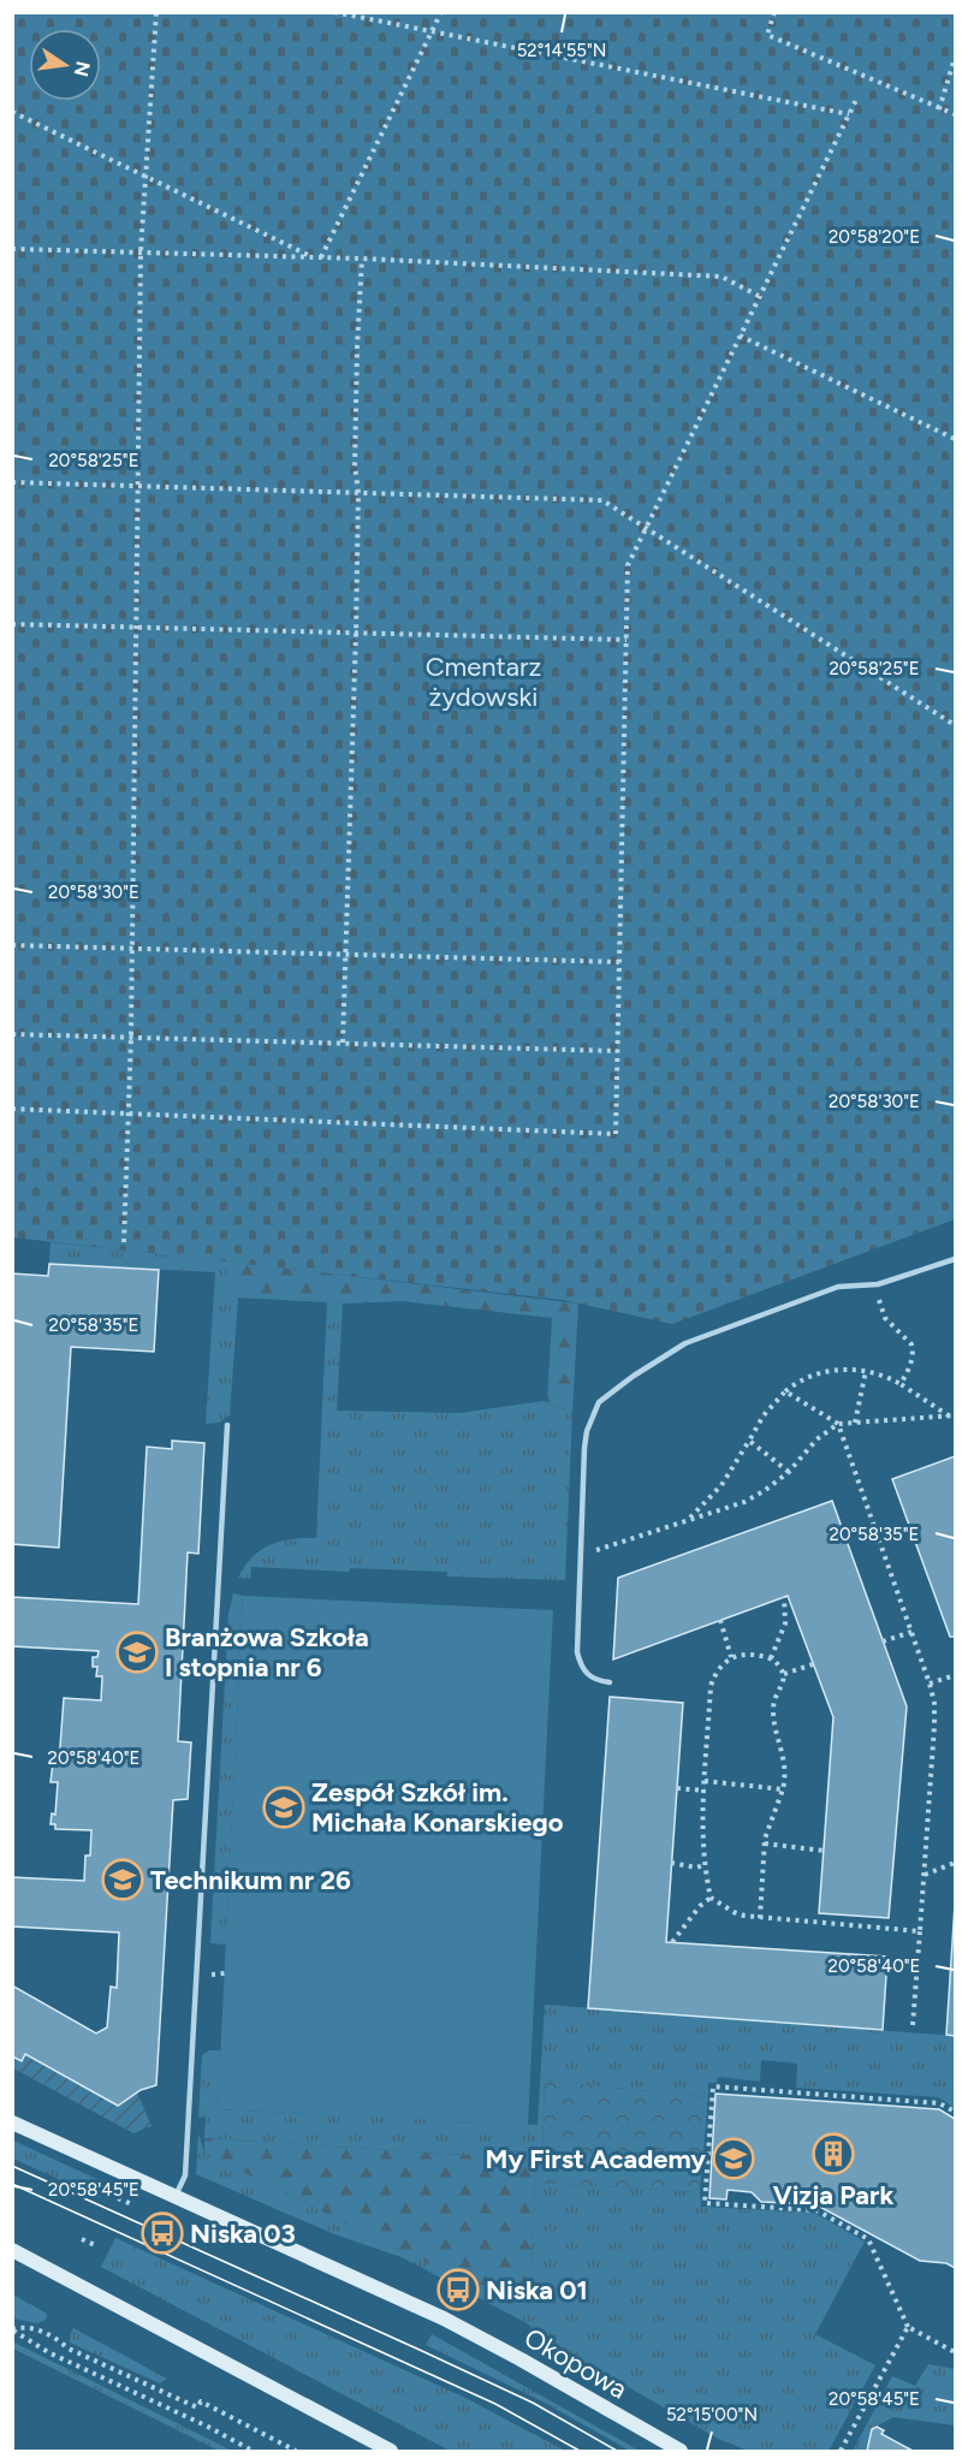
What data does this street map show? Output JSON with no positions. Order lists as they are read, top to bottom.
{
  "streets": {
    "main road": ["Okopowa"]
  },
  "parks": ["Cmentarz żydowski"],
  "places": {
    "school or university": [
      "Branżowa Szkoła I stopnia nr 6",
      "Zespół Szkół im. Michała Konarskiego",
      "Technikum nr 26",
      "My First Academy"
    ],
    "building": ["Vizja Park"],
    "bus stop": ["Niska 03", "Niska 01"]
  },
  "north": "right",
  "coordinates": [
    "52°14'55\"N",
    "20°58'20\"E",
    "20°58'25\"E",
    "20°58'30\"E",
    "20°58'35\"E",
    "20°58'40\"E",
    "20°58'45\"E",
    "52°15'00\"N"
  ]
}
